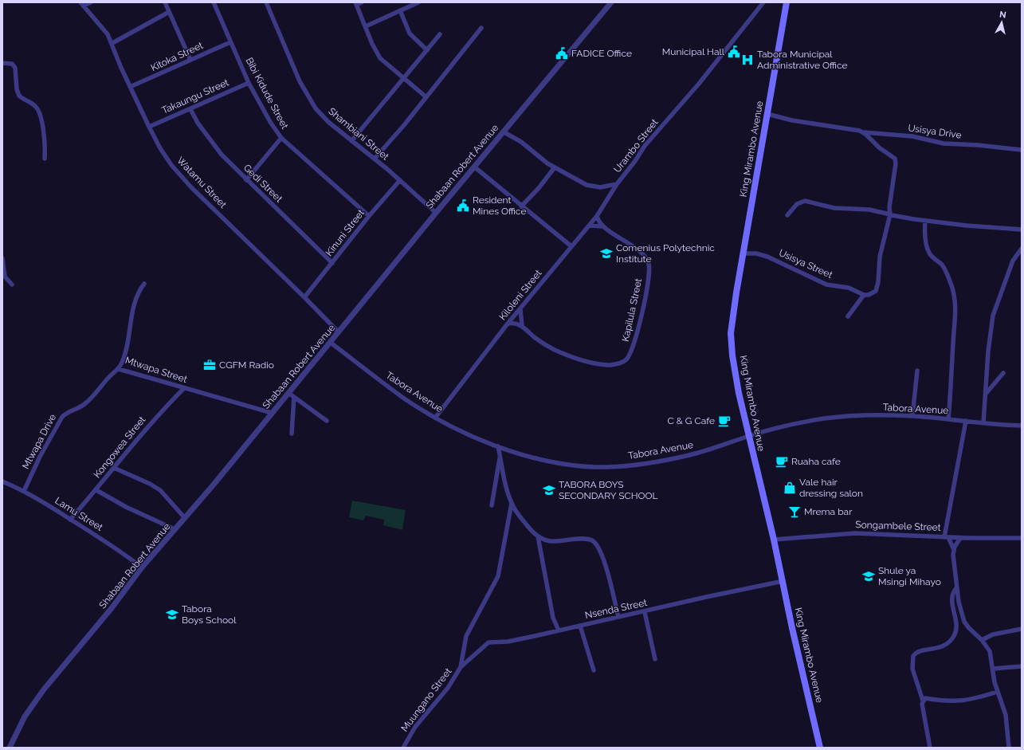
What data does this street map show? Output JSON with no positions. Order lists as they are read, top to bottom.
{
  "streets": {
    "main road": ["King Mirambo Avenue"],
    "street": [
      "Kitoka Street",
      "Bibi Kidude Street",
      "Takaungu Street",
      "Usisya Drive",
      "Shambiani Street",
      "Urambo Street",
      "Shabaan Robert Avenue",
      "Watamu Street",
      "Gedi Street",
      "Kinuni Street",
      "Usisya Street",
      "Kiloleni Street",
      "Kapilula Street",
      "Mtwapa Street",
      "Tabora Avenue",
      "Mtwapa Drive",
      "Kongowea Street",
      "Lamu Street",
      "Songambele Street",
      "Nsenda Street",
      "Muungano Street"
    ]
  },
  "crossings": [
    ["Kitoka Street", "Bibi Kidude Street"],
    ["Kitoka Street", "Watamu Street"],
    ["Bibi Kidude Street", "Takaungu Street"],
    ["Bibi Kidude Street", "Kinuni Street"],
    ["Takaungu Street", "Watamu Street"],
    ["Takaungu Street", "Gedi Street"],
    ["Shambiani Street", "Shabaan Robert Avenue"],
    ["Shambiani Street", "Kinuni Street"],
    ["Urambo Street", "Shabaan Robert Avenue"],
    ["Urambo Street", "Kiloleni Street"],
    ["King Mirambo Avenue", "Usisya Street"],
    ["King Mirambo Avenue", "Tabora Avenue"],
    ["King Mirambo Avenue", "Songambele Street"],
    ["King Mirambo Avenue", "Nsenda Street"],
    ["Shabaan Robert Avenue", "Watamu Street"],
    ["Shabaan Robert Avenue", "Mtwapa Street"],
    ["Shabaan Robert Avenue", "Tabora Avenue"],
    ["Shabaan Robert Avenue", "Lamu Street"],
    ["Watamu Street", "Kinuni Street"],
    ["Gedi Street", "Kinuni Street"],
    ["Kiloleni Street", "Kapilula Street"],
    ["Kiloleni Street", "Tabora Avenue"],
    ["Mtwapa Street", "Mtwapa Drive"],
    ["Mtwapa Street", "Kongowea Street"],
    ["Tabora Avenue", "Muungano Street"],
    ["Mtwapa Drive", "Lamu Street"],
    ["Kongowea Street", "Lamu Street"],
    ["Nsenda Street", "Muungano Street"]
  ],
  "places": {
    "public building": ["Municipal Hall", "FADICE Office", "Resident Mines Office"],
    "hospital": ["Tabora Municipal Administrative Office"],
    "school or university": [
      "Comenius Polytechnic Institute",
      "TABORA BOYS SECONDARY SCHOOL",
      "Shule ya Msingi Mihayo",
      "Tabora Boys School"
    ],
    "office": ["CGFM Radio"],
    "cafe": ["C & G Cafe", "Ruaha cafe"],
    "shop": ["Vale hair dressing salon"],
    "bar": ["Mrema bar"]
  },
  "north": "top"
}
